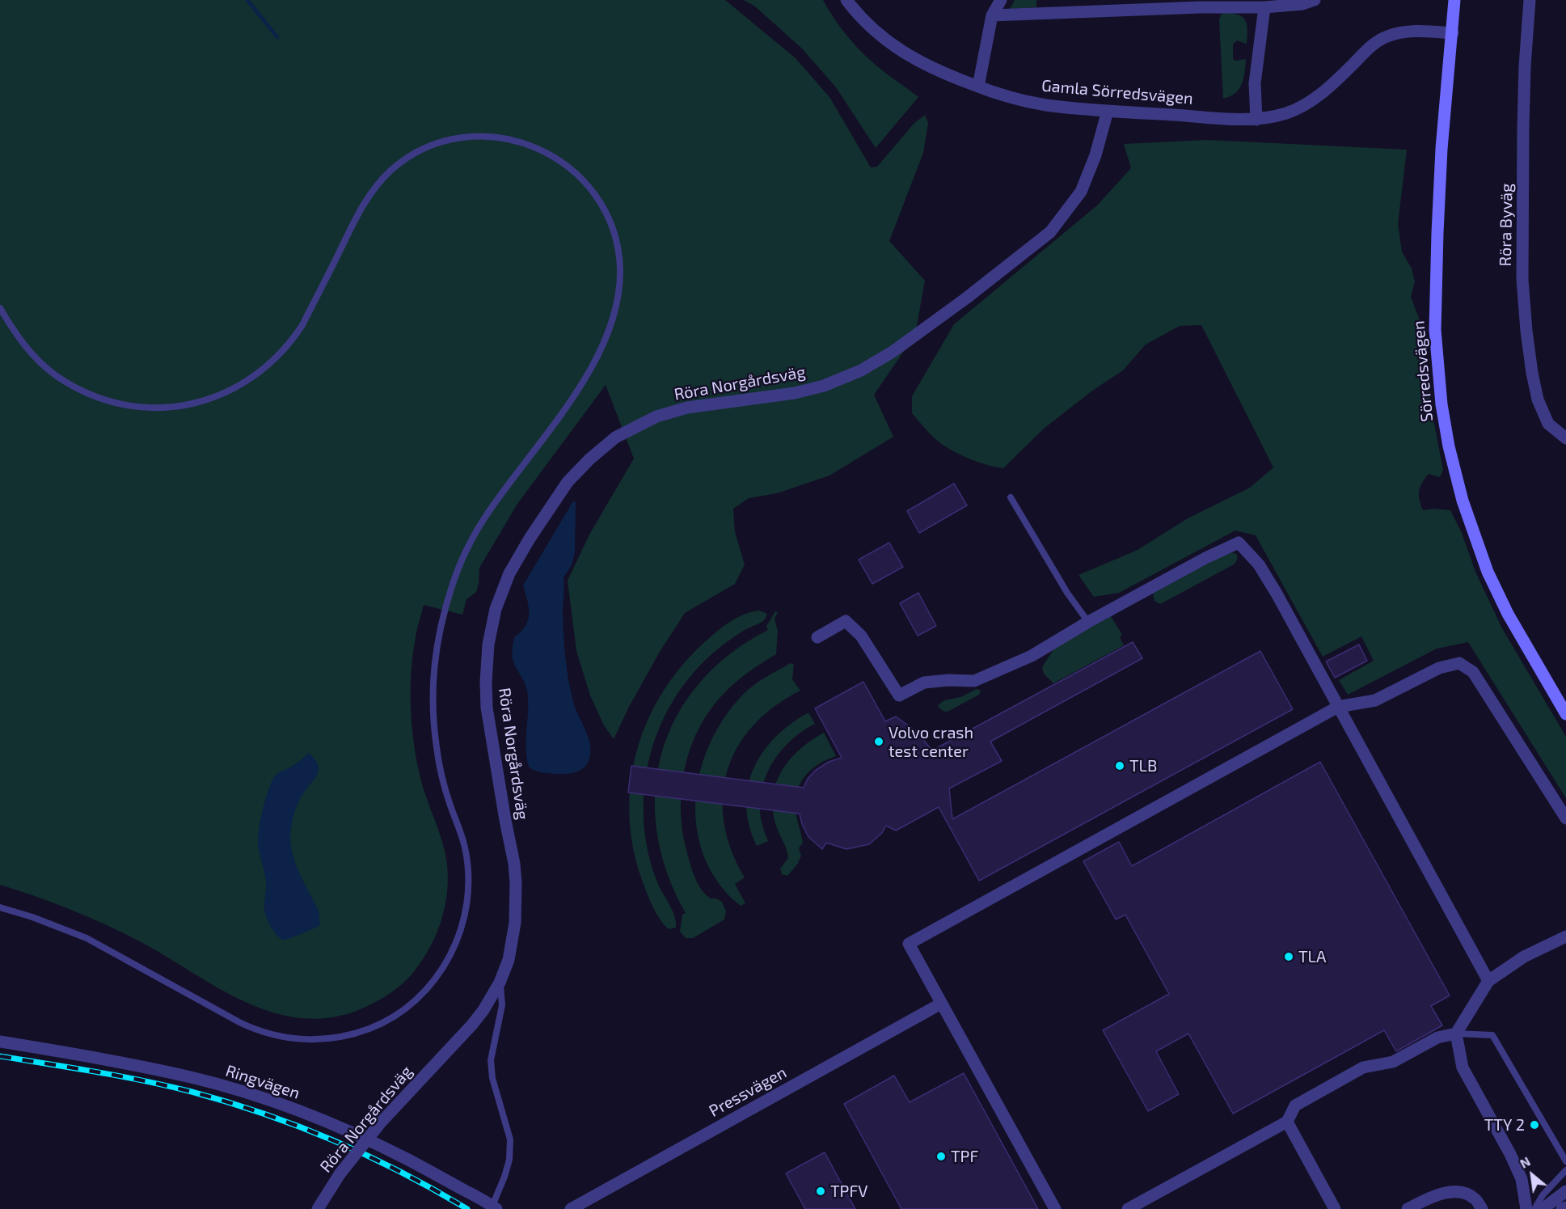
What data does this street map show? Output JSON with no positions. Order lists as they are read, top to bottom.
{
  "streets": {
    "street": [
      "Gamla Sörredsvägen",
      "Röra Byväg",
      "Sörredsvägen",
      "Röra Norgårdsväg",
      "Ringvägen",
      "Pressvägen"
    ]
  },
  "crossings": [
    ["Gamla Sörredsvägen", "Sörredsvägen"],
    ["Gamla Sörredsvägen", "Röra Norgårdsväg"]
  ],
  "places": [
    "Volvo crash test center",
    "TLB",
    "TLA",
    "TTY 2",
    "TPF",
    "TPFV"
  ],
  "north": "top left"
}
